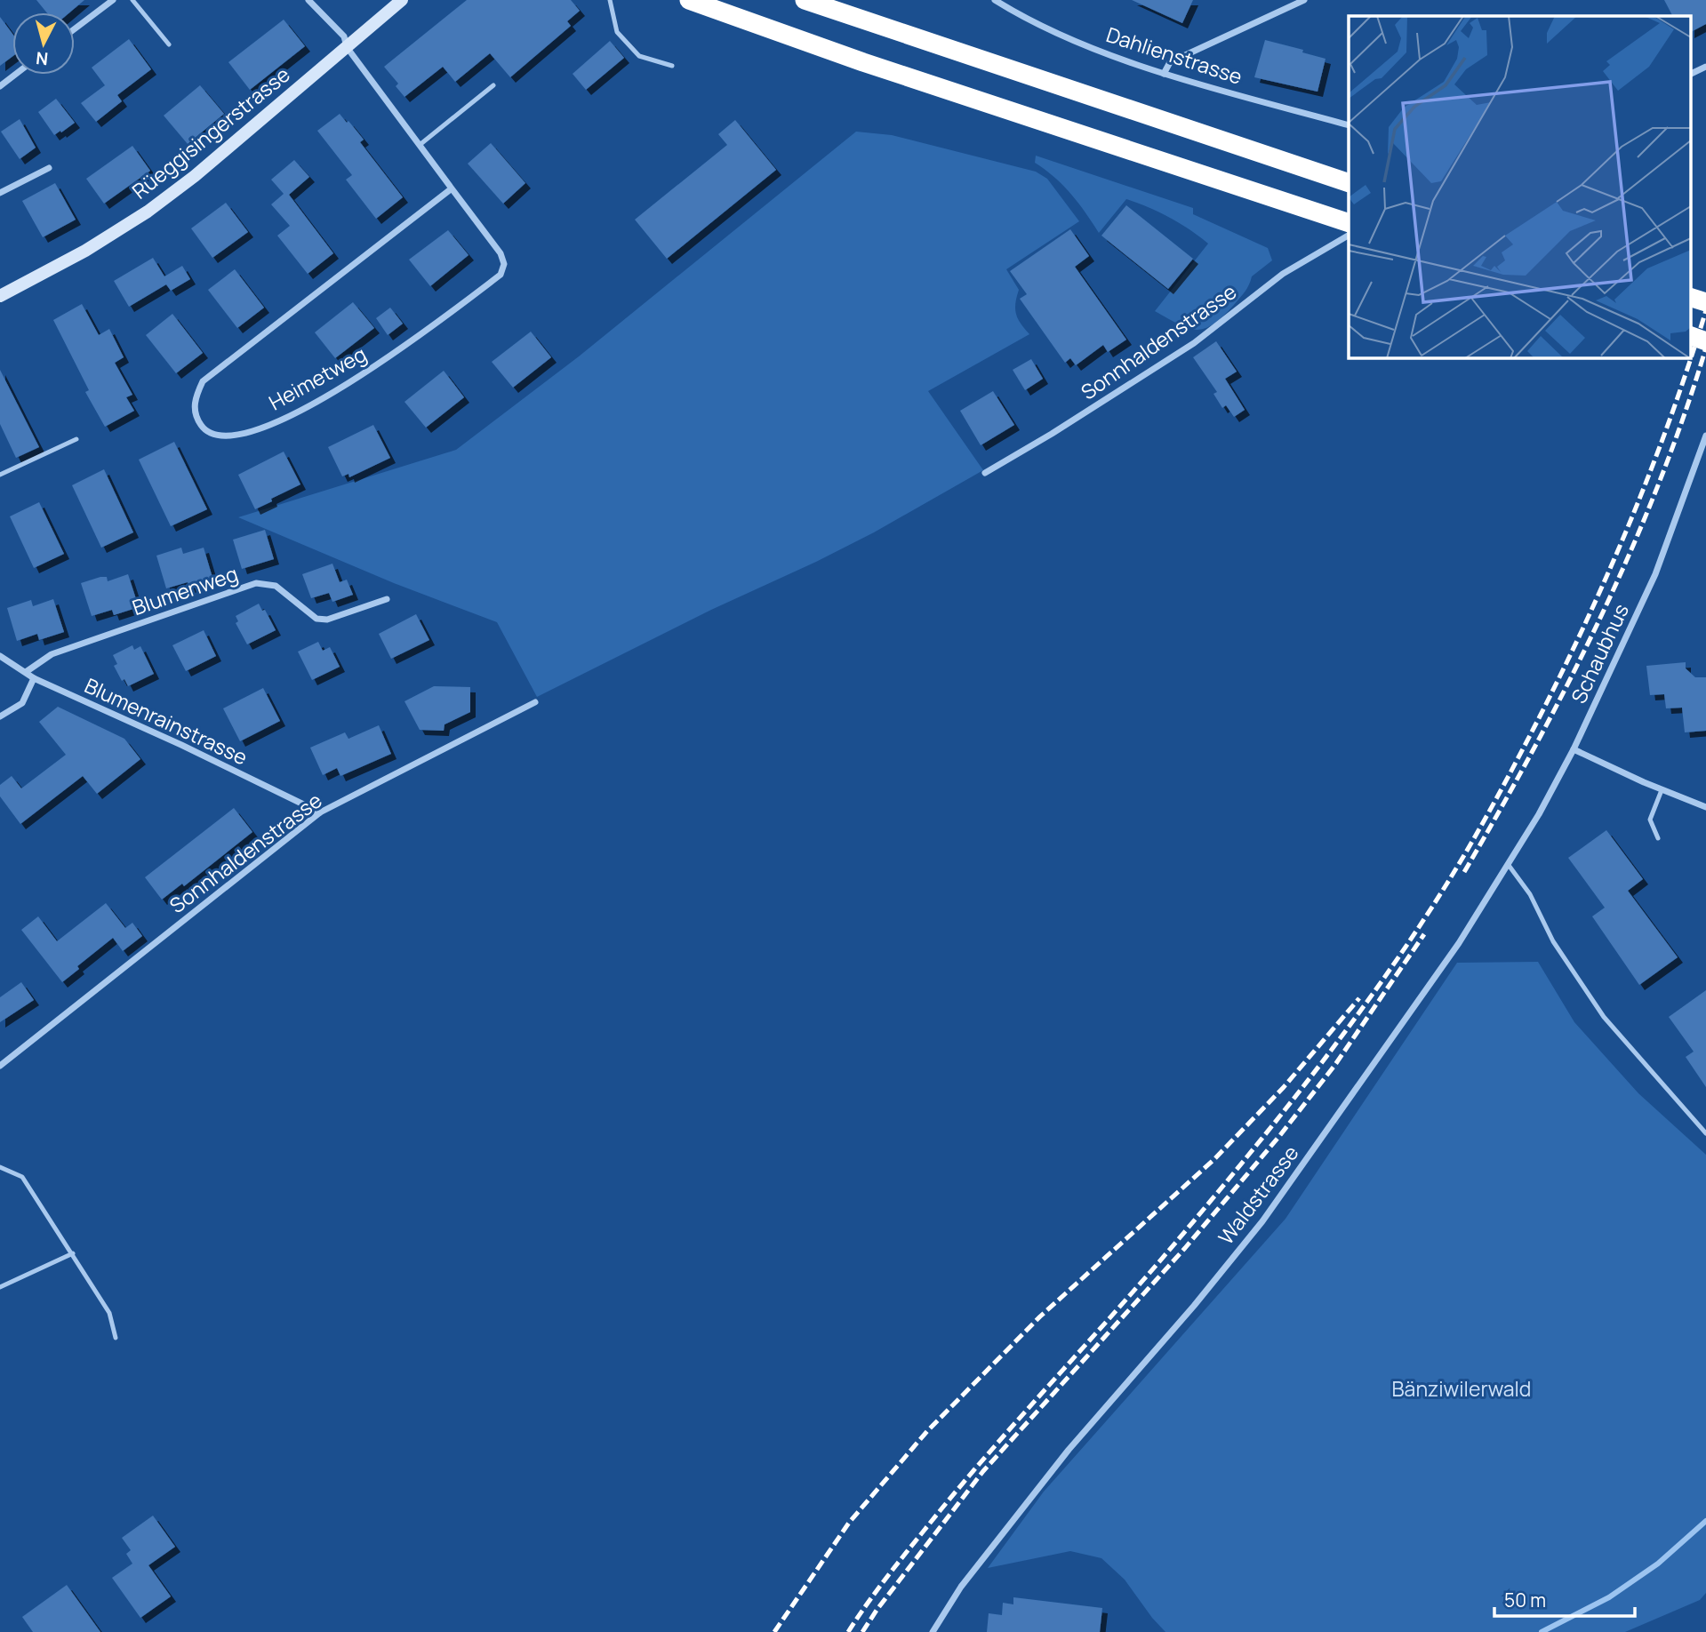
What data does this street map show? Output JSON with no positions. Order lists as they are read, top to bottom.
{
  "streets": {
    "street": [
      "Dahlienstrasse",
      "Rüeggisingerstrasse",
      "Sonnhaldenstrasse",
      "Heimetweg",
      "Blumenweg",
      "Schaubhus",
      "Blumenrainstrasse",
      "Waldstrasse"
    ]
  },
  "crossings": [
    ["Rüeggisingerstrasse", "Heimetweg"],
    ["Sonnhaldenstrasse", "Blumenrainstrasse"],
    ["Blumenweg", "Blumenrainstrasse"],
    ["Schaubhus", "Waldstrasse"]
  ],
  "parks": ["Bänziwilerwald"],
  "scale_bar": "50 m",
  "north": "bottom"
}
